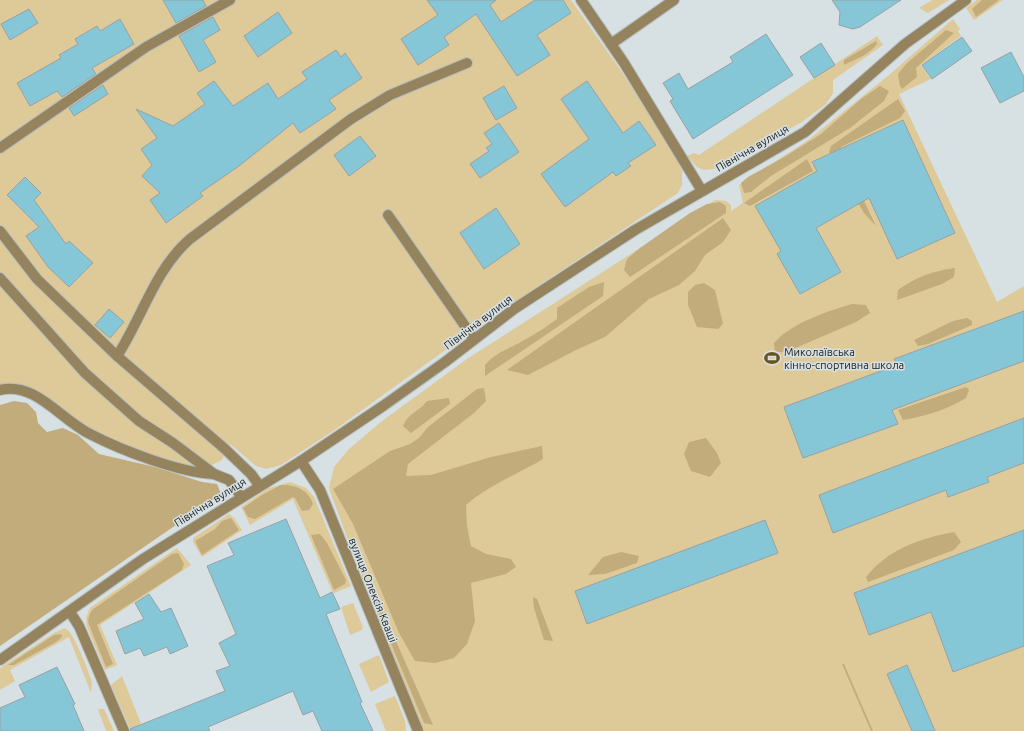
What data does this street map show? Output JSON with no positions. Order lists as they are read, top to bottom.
{
  "streets": {
    "street": ["Північна вулиця", "вулиця Олексія Кваші"]
  },
  "crossings": [
    ["Північна вулиця", "вулиця Олексія Кваші"]
  ],
  "places": {
    "sports": ["Миколаївська кінно-спортивна школа"]
  }
}
